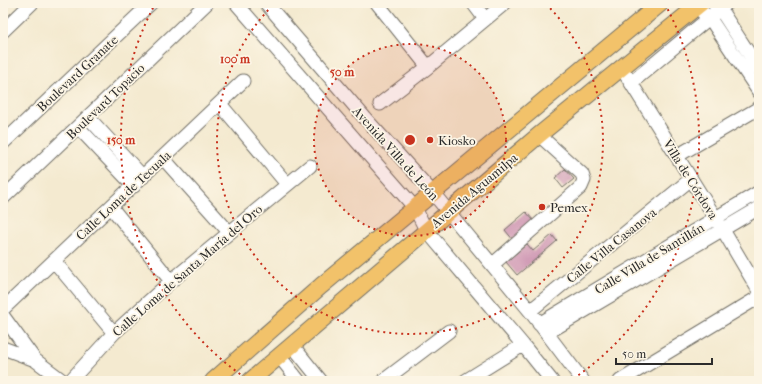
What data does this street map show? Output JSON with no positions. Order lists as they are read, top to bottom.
{
  "streets": {
    "main road": ["Avenida Aguamilpa"],
    "street": [
      "Boulevard Granate",
      "Boulevard Topacio",
      "Avenida Villa de León",
      "Villa de Córdova",
      "Calle Loma de Tecuala",
      "Calle Villa Casanova",
      "Calle Villa de Santillán",
      "Calle Loma de Santa María del Oro"
    ]
  },
  "crossings": [
    ["Avenida Villa de León", "Avenida Aguamilpa"],
    ["Avenida Villa de León", "Calle Villa Casanova"],
    ["Avenida Villa de León", "Calle Villa de Santillán"],
    ["Villa de Córdova", "Avenida Aguamilpa"],
    ["Villa de Córdova", "Calle Villa Casanova"],
    ["Villa de Córdova", "Calle Villa de Santillán"]
  ],
  "places": ["Kiosko", "Pemex"],
  "scale_bar": "50 m",
  "rings": ["100 m", "50 m", "150 m"]
}
